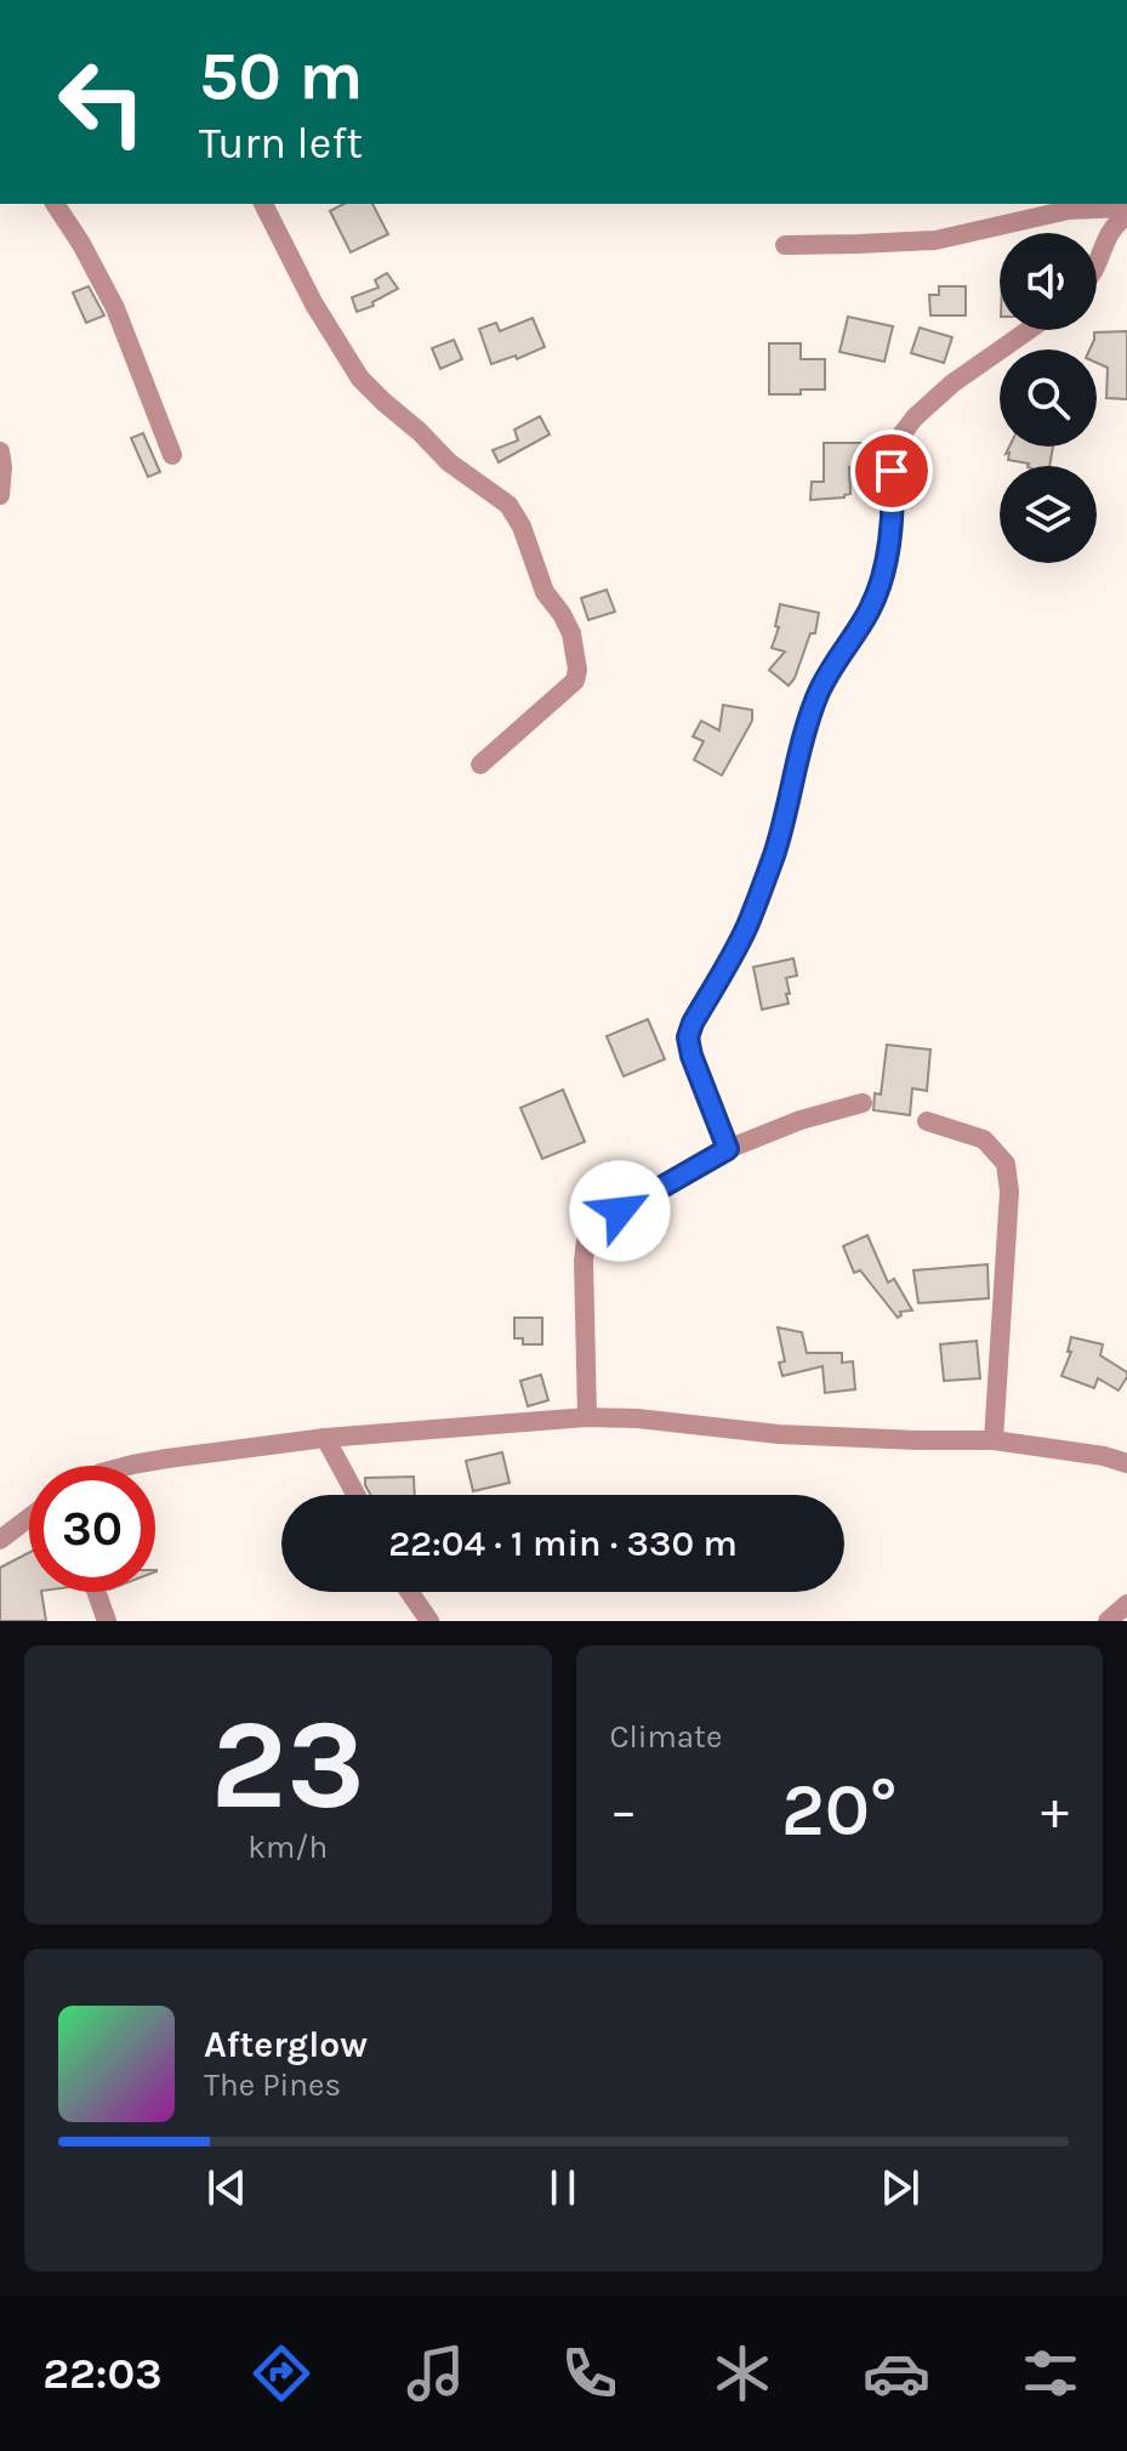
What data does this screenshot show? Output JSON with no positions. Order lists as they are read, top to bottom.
{
  "page": {
    "turn": ["50 m", "Turn left"],
    "limit": "30",
    "trip": "22:04 · 1 min · 330 m",
    "tile": [
      ["23", "km/h"],
      "Climate"
    ],
    "heat": ["−", "20°", "+"],
    "song": ["Afterglow", "The Pines"],
    "tabs": "22:03"
  }
}
